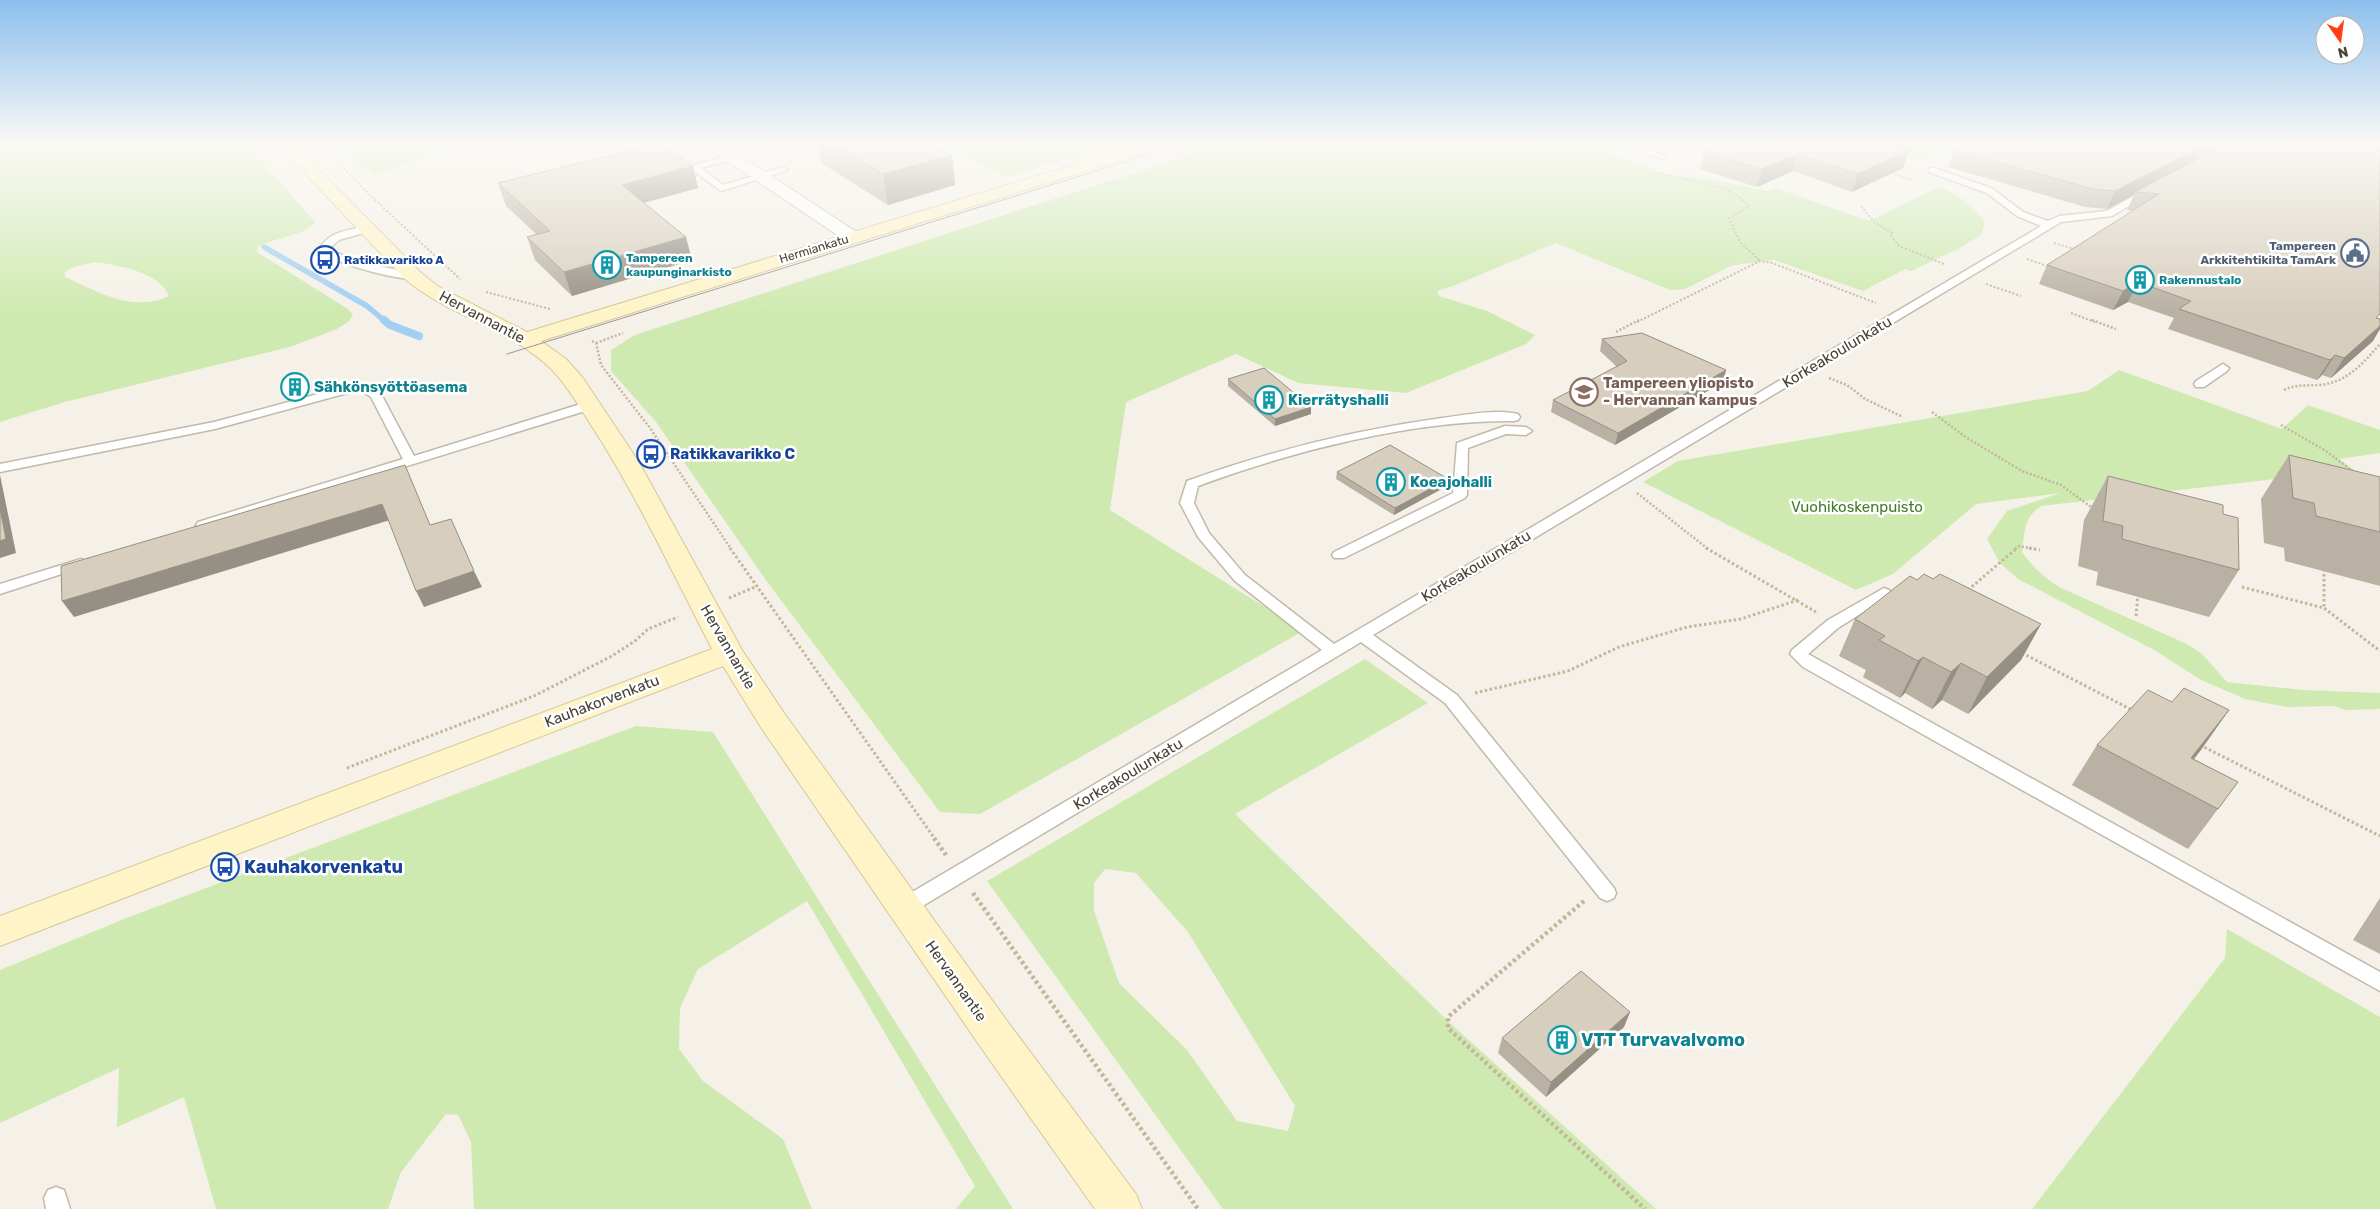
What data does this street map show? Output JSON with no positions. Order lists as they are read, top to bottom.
{
  "streets": {
    "main road": ["Hermiankatu", "Hervannantie", "Kauhakorvenkatu"],
    "lane": ["Korkeakoulunkatu"]
  },
  "crossings": [
    ["Hermiankatu", "Hervannantie"],
    ["Hervannantie", "Korkeakoulunkatu"],
    ["Hervannantie", "Kauhakorvenkatu"]
  ],
  "parks": ["Vuohikoskenpuisto"],
  "places": {
    "public building": ["Tampereen Arkkitehtikilta TamArk"],
    "bus stop": ["Ratikkavarikko A", "Ratikkavarikko C", "Kauhakorvenkatu"],
    "building": [
      "Tampereen kaupunginarkisto",
      "Rakennustalo",
      "Sähkönsyöttöasema",
      "Kierrätyshalli",
      "Koeajohalli",
      "VTT Turvavalvomo"
    ],
    "school or university": ["Tampereen yliopisto - Hervannan kampus"]
  },
  "north": "bottom"
}
